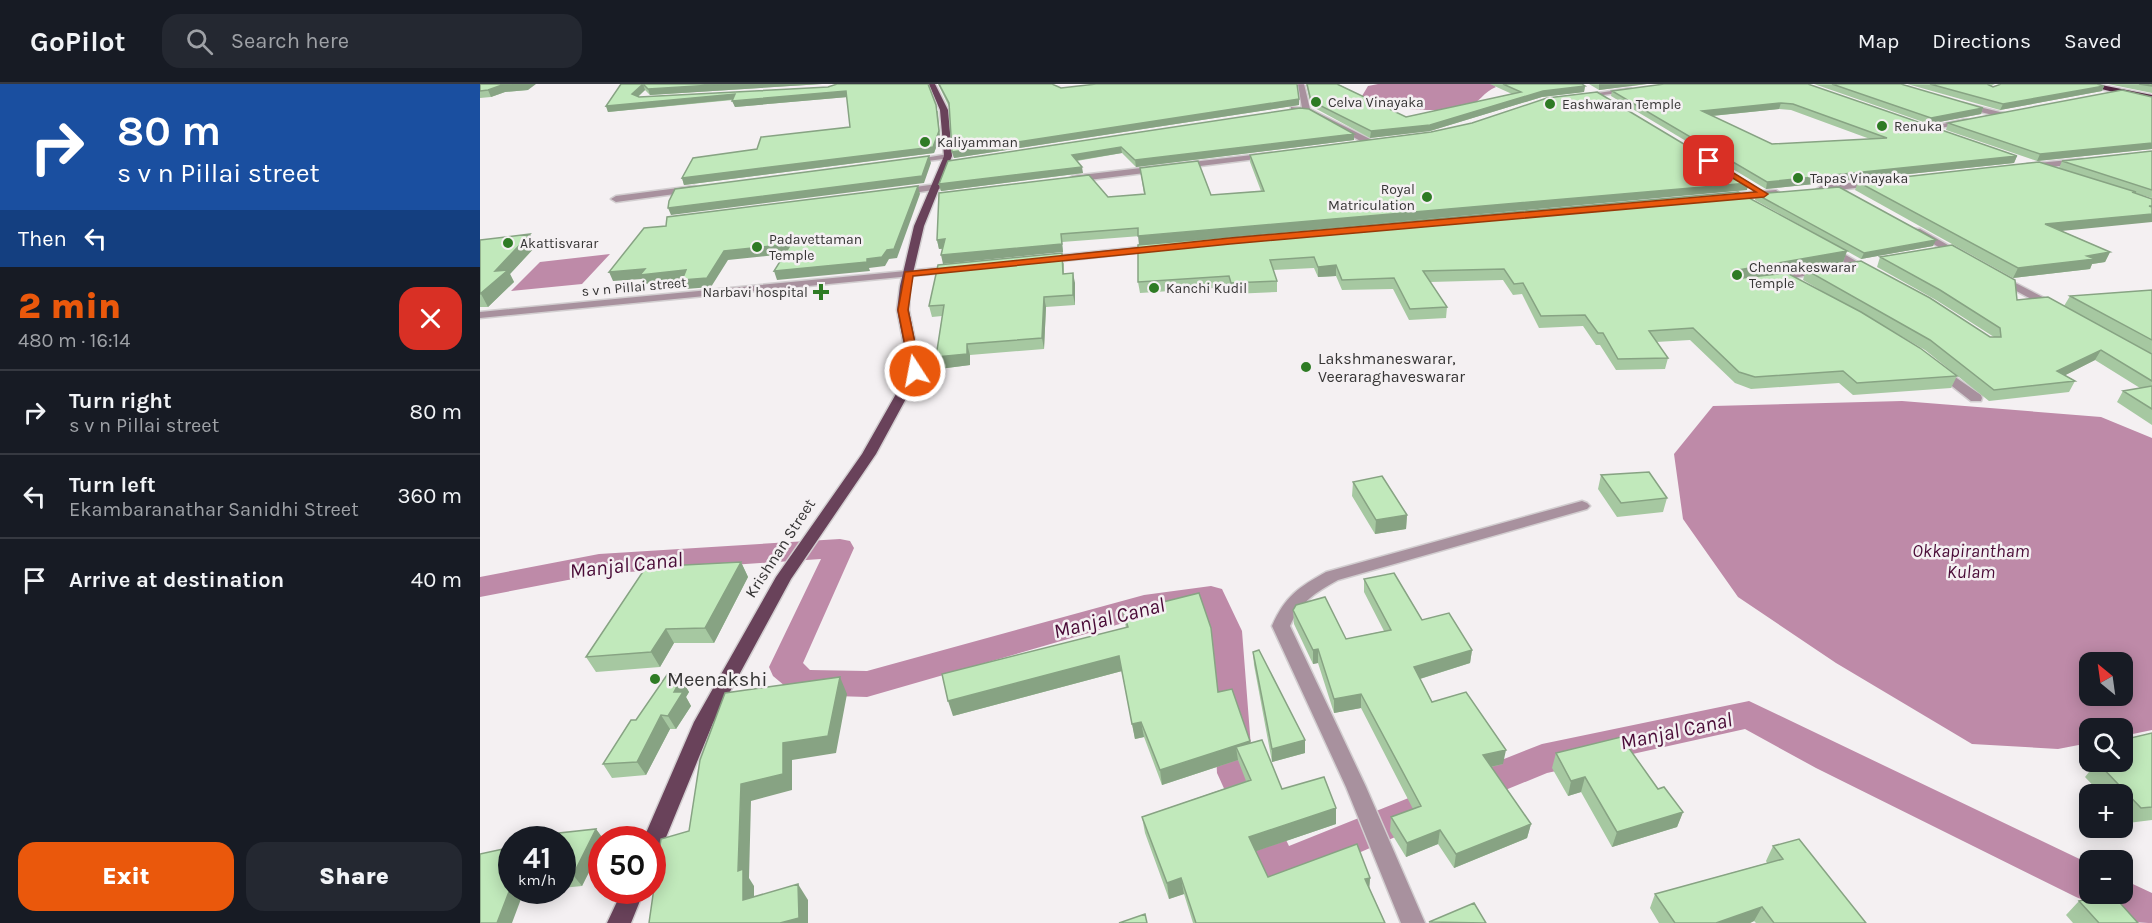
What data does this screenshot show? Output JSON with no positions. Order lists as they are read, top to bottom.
{
  "streets": {
    "main road": ["Krishnan Street"],
    "street": ["s v n Pillai street"]
  },
  "crossings": [
    ["s v n Pillai street", "Krishnan Street"]
  ],
  "water": ["Okkapirantham Kulam", "Manjal Canal"],
  "places": {
    "other": [
      "Celva Vinayaka",
      "Eashwaran Temple",
      "Renuka",
      "Kaliyamman",
      "Tapas Vinayaka",
      "Royal Matriculation",
      "Akattisvarar",
      "Padavettaman Temple",
      "Chennakeswarar Temple",
      "Kanchi Kudil",
      "Lakshmaneswarar, Veeraraghaveswarar",
      "Meenakshi"
    ],
    "health": ["Narbavi hospital"]
  },
  "north": "top left",
  "page": {
    "header": "GoPilot",
    "search": "Search here",
    "nav": ["Map", "Directions", "Saved"],
    "turn": ["80 m", "s v n Pillai street"],
    "then": "Then",
    "heading": ["2 min", "480 m · 16:14"],
    "list": [
      {
        "name": "Turn right",
        "note": "s v n Pillai street",
        "value": "80 m"
      },
      {
        "name": "Turn left",
        "note": "Ekambaranathar Sanidhi Street",
        "value": "360 m"
      },
      {
        "name": "Arrive at destination",
        "value": "40 m"
      }
    ],
    "map_buttons": ["+", "−"],
    "speed": "41 km/h",
    "limit": "50",
    "buttons": ["Exit", "Share"]
  }
}
